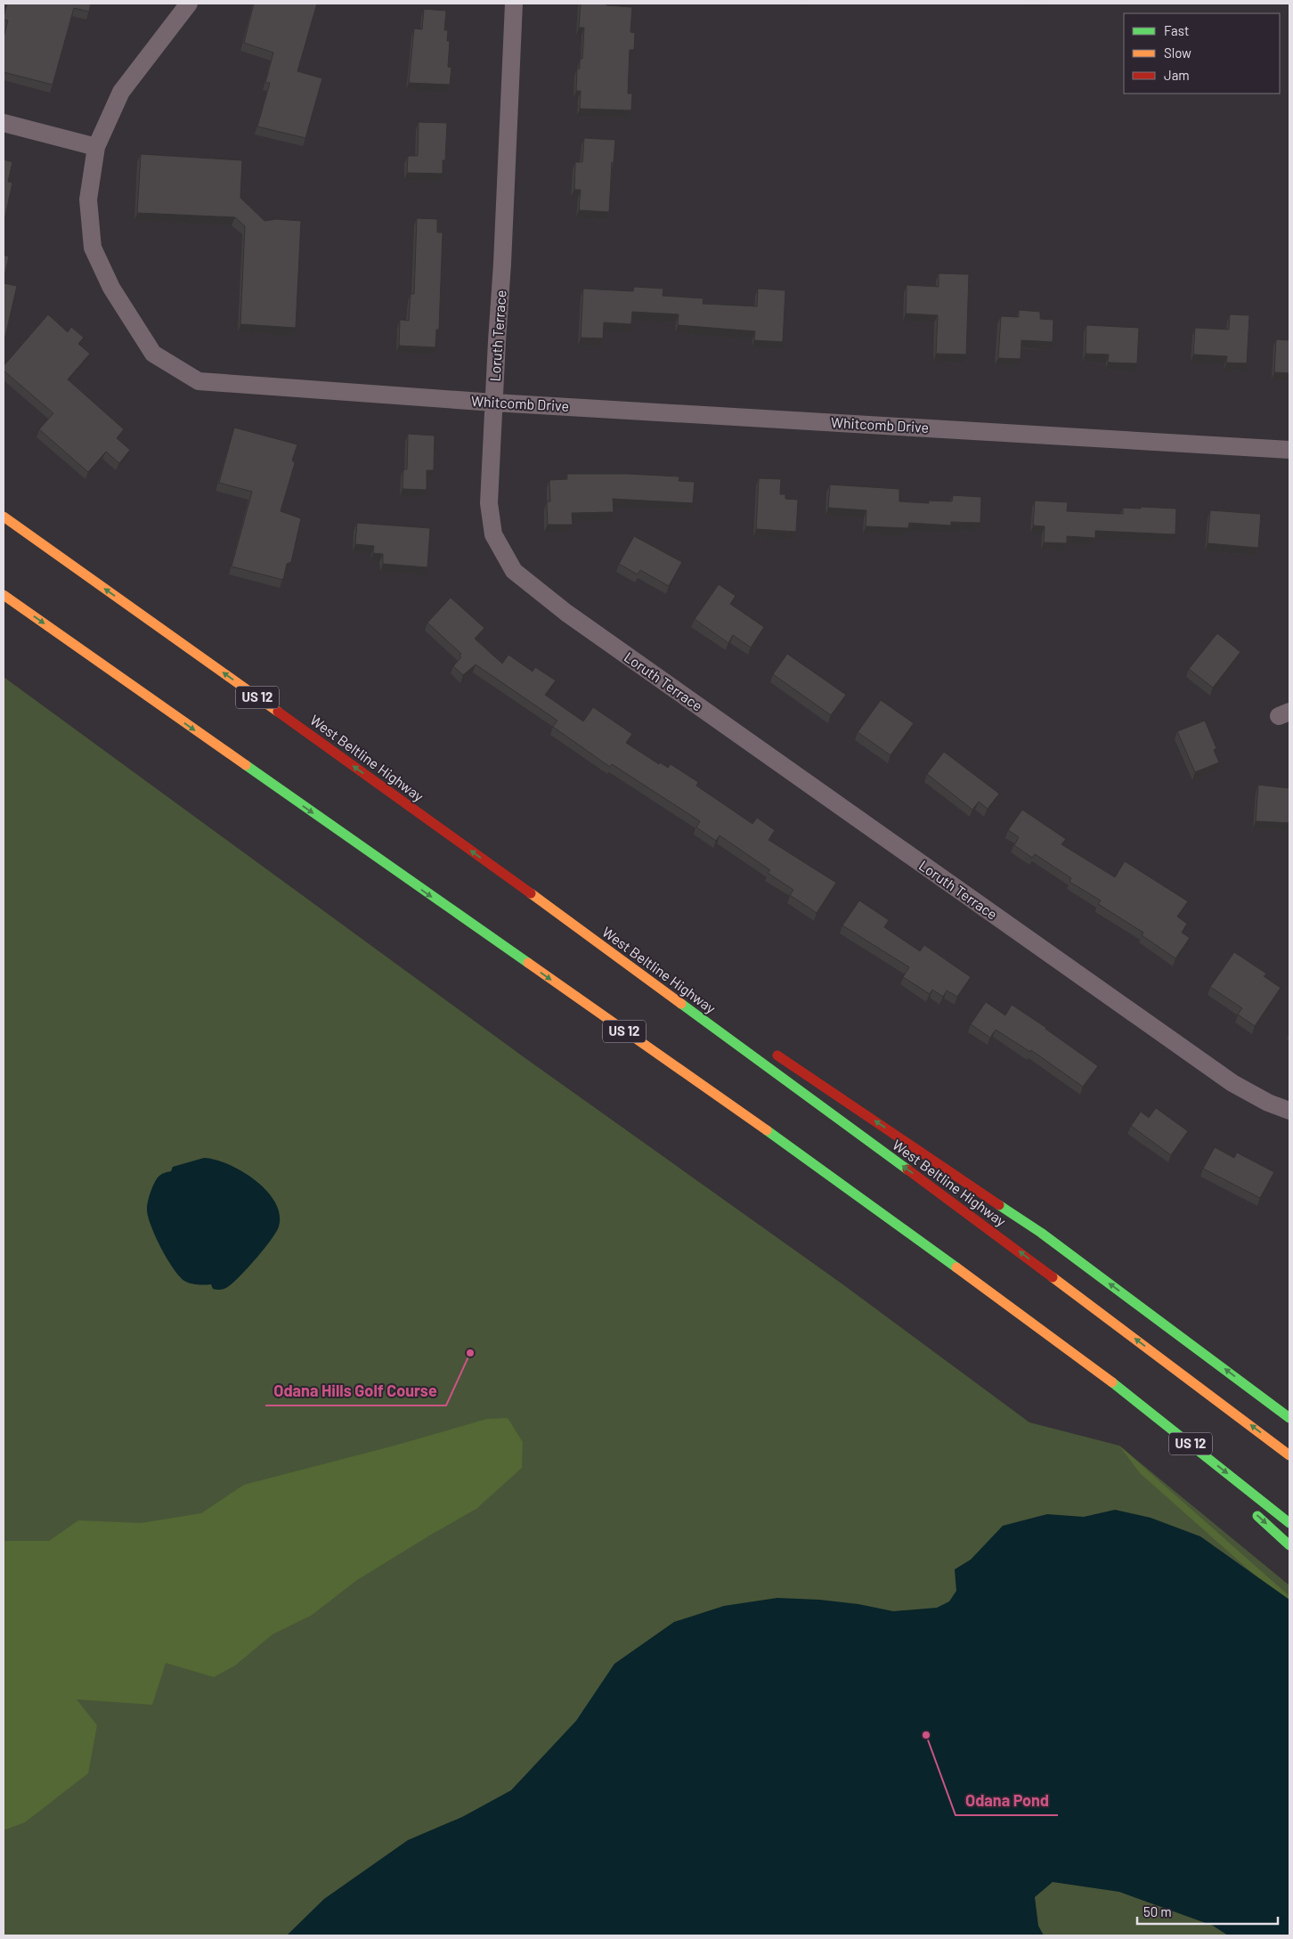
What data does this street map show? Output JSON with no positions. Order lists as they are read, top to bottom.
{
  "streets": {
    "highway": ["US 12", "West Beltline Highway"],
    "street": ["Loruth Terrace", "Whitcomb Drive"]
  },
  "crossings": [
    ["Loruth Terrace", "Whitcomb Drive"]
  ],
  "places": ["Odana Hills Golf Course", "Odana Pond"],
  "legend": ["Fast", "Slow", "Jam"],
  "scale_bar": "50 m"
}
